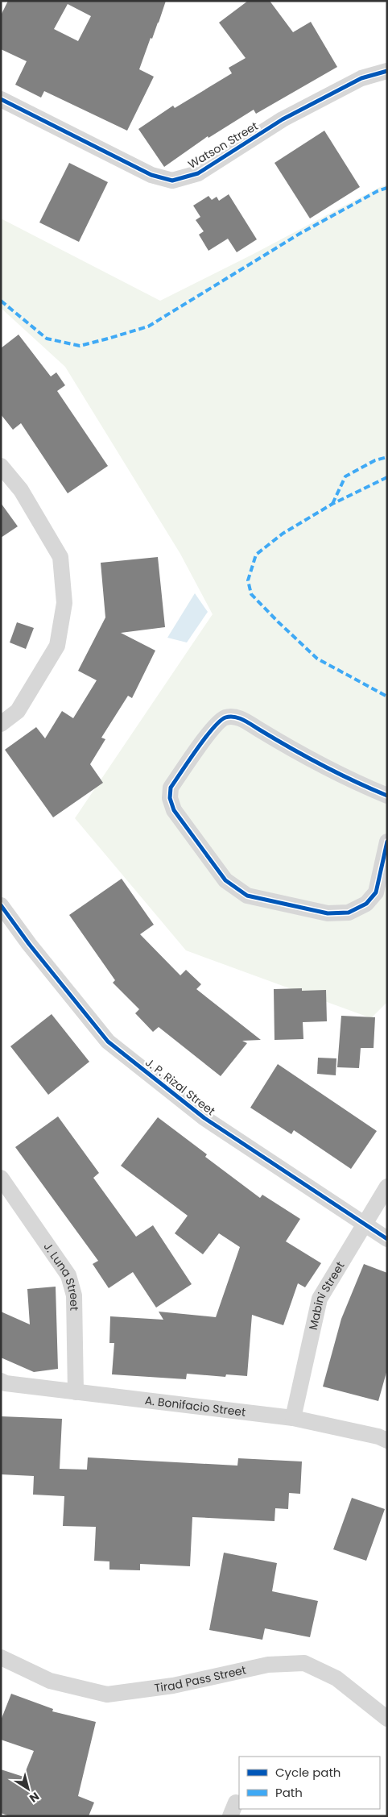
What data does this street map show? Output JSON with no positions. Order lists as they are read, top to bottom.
{
  "streets": {
    "street": [
      "Watson Street",
      "J. P. Rizal Street",
      "J. Luna Street",
      "Mabini Street",
      "A. Bonifacio Street",
      "Tirad Pass Street"
    ]
  },
  "crossings": [
    ["J. P. Rizal Street", "Mabini Street"],
    ["J. Luna Street", "A. Bonifacio Street"],
    ["Mabini Street", "A. Bonifacio Street"]
  ],
  "legend": ["Cycle path", "Path"],
  "north": "bottom right"
}
